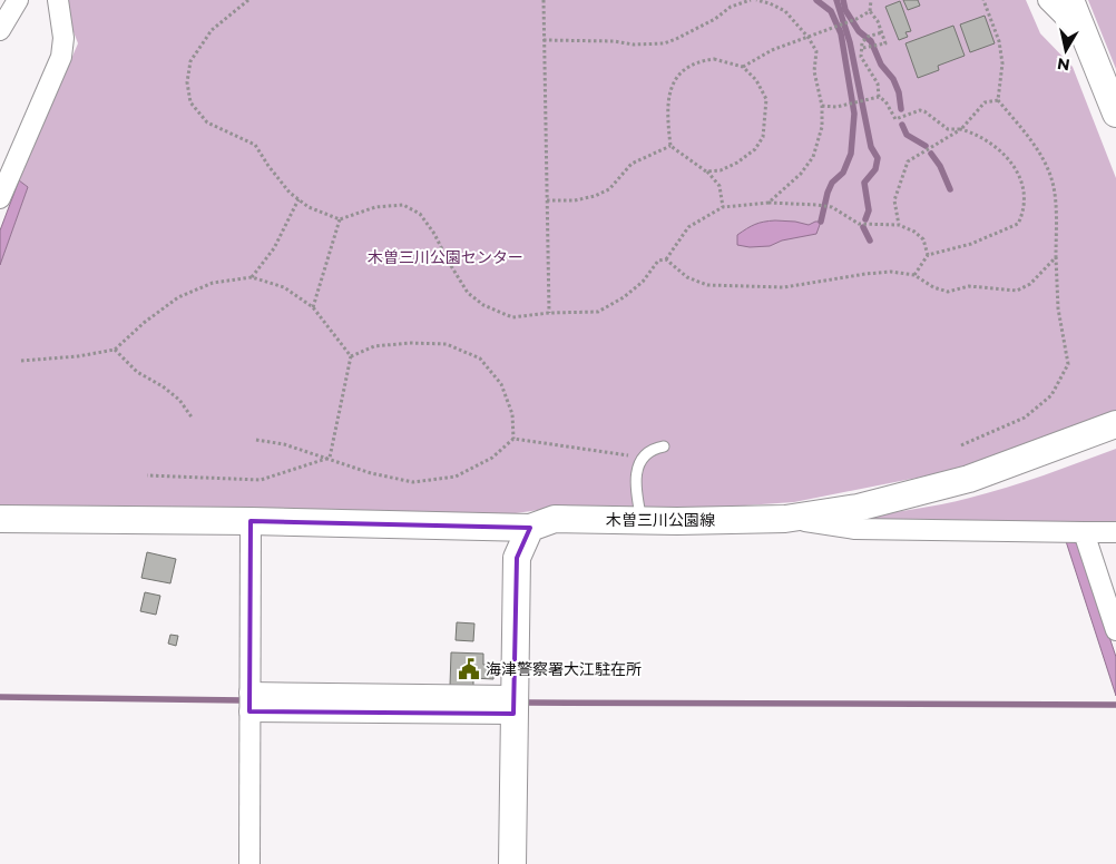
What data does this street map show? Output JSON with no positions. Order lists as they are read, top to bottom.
{
  "streets": {
    "main road": ["木曽三川公園線"]
  },
  "parks": ["木曽三川公園センター"],
  "places": {
    "public building": ["海津警察署大江駐在所"]
  },
  "north": "bottom"
}
